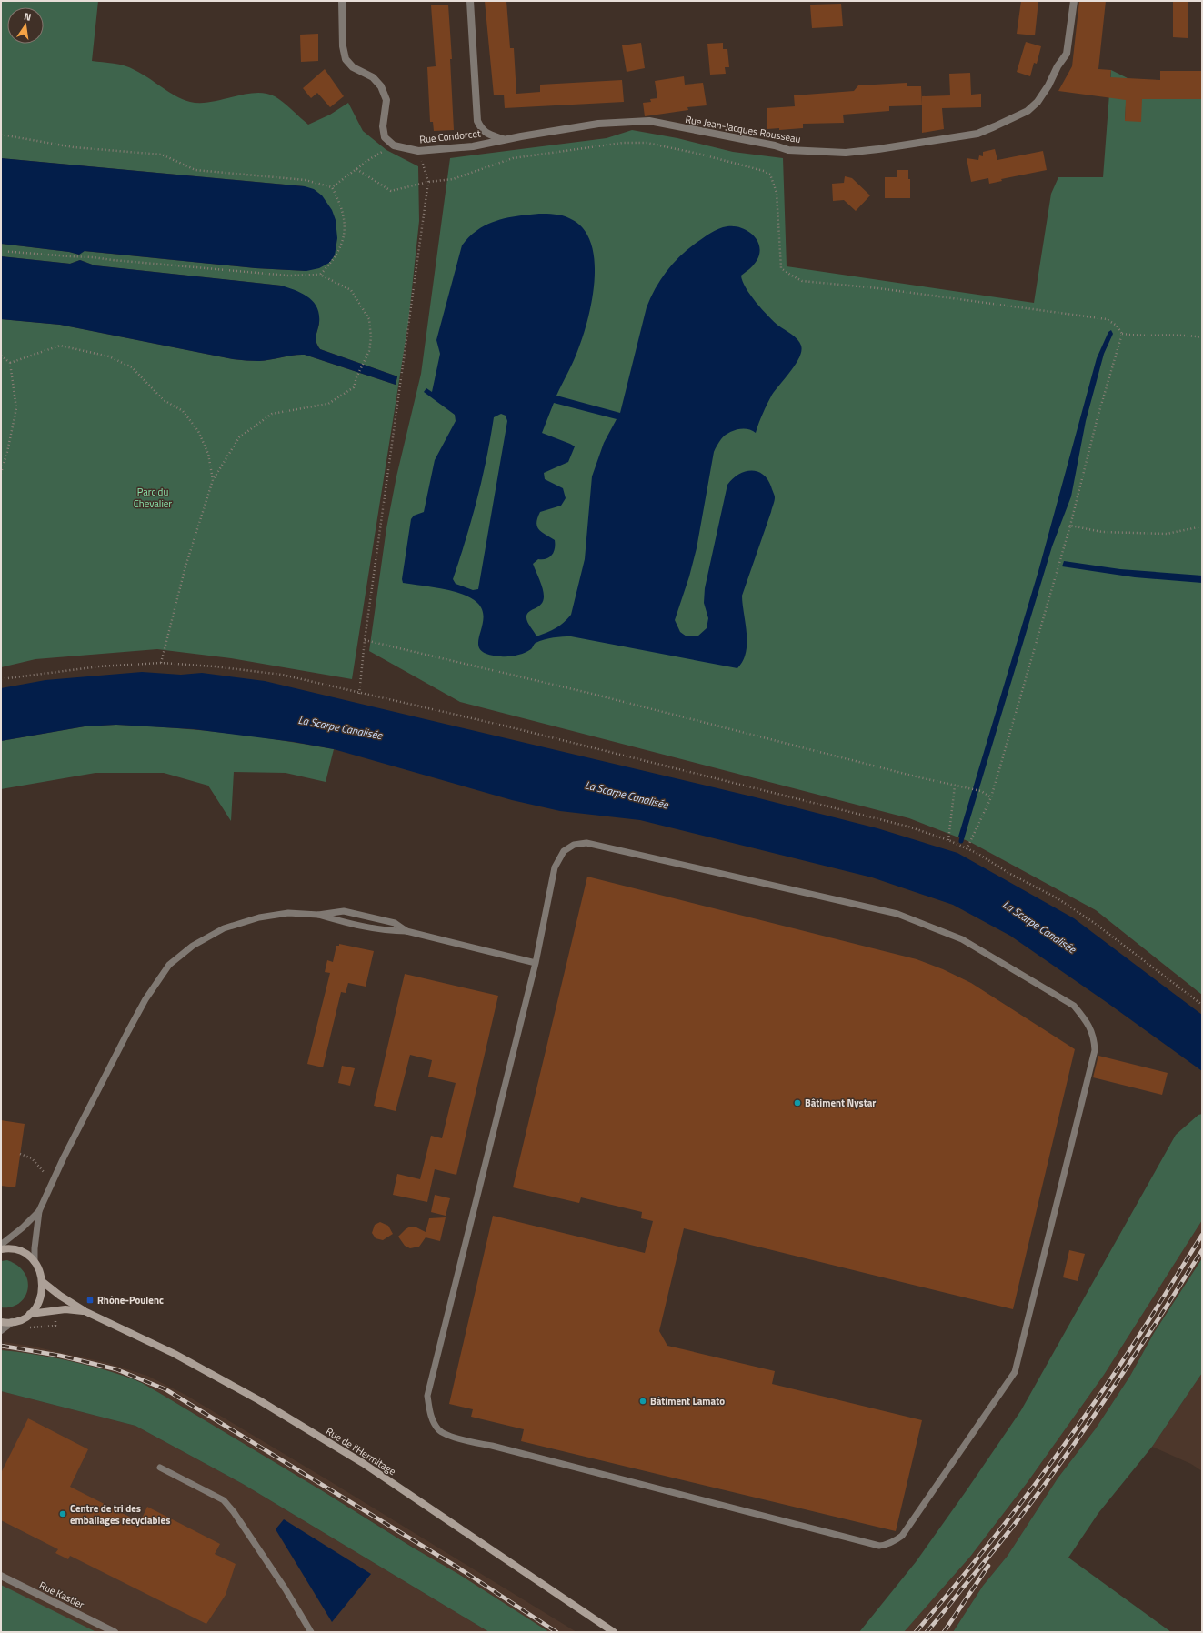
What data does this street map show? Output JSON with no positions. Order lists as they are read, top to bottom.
{
  "streets": {
    "street": [
      "Rue Jean-Jacques Rousseau",
      "Rue Condorcet",
      "Rue de l'Hermitage",
      "Rue Kastler"
    ]
  },
  "crossings": [
    ["Rue Jean-Jacques Rousseau", "Rue Condorcet"]
  ],
  "water": ["La Scarpe Canalisée"],
  "parks": ["Parc du Chevalier"],
  "places": {
    "other": ["Bâtiment Nystar", "Bâtiment Lamato", "Centre de tri des emballages recyclables"],
    "transit": ["Rhône-Poulenc"]
  },
  "north": "top"
}
